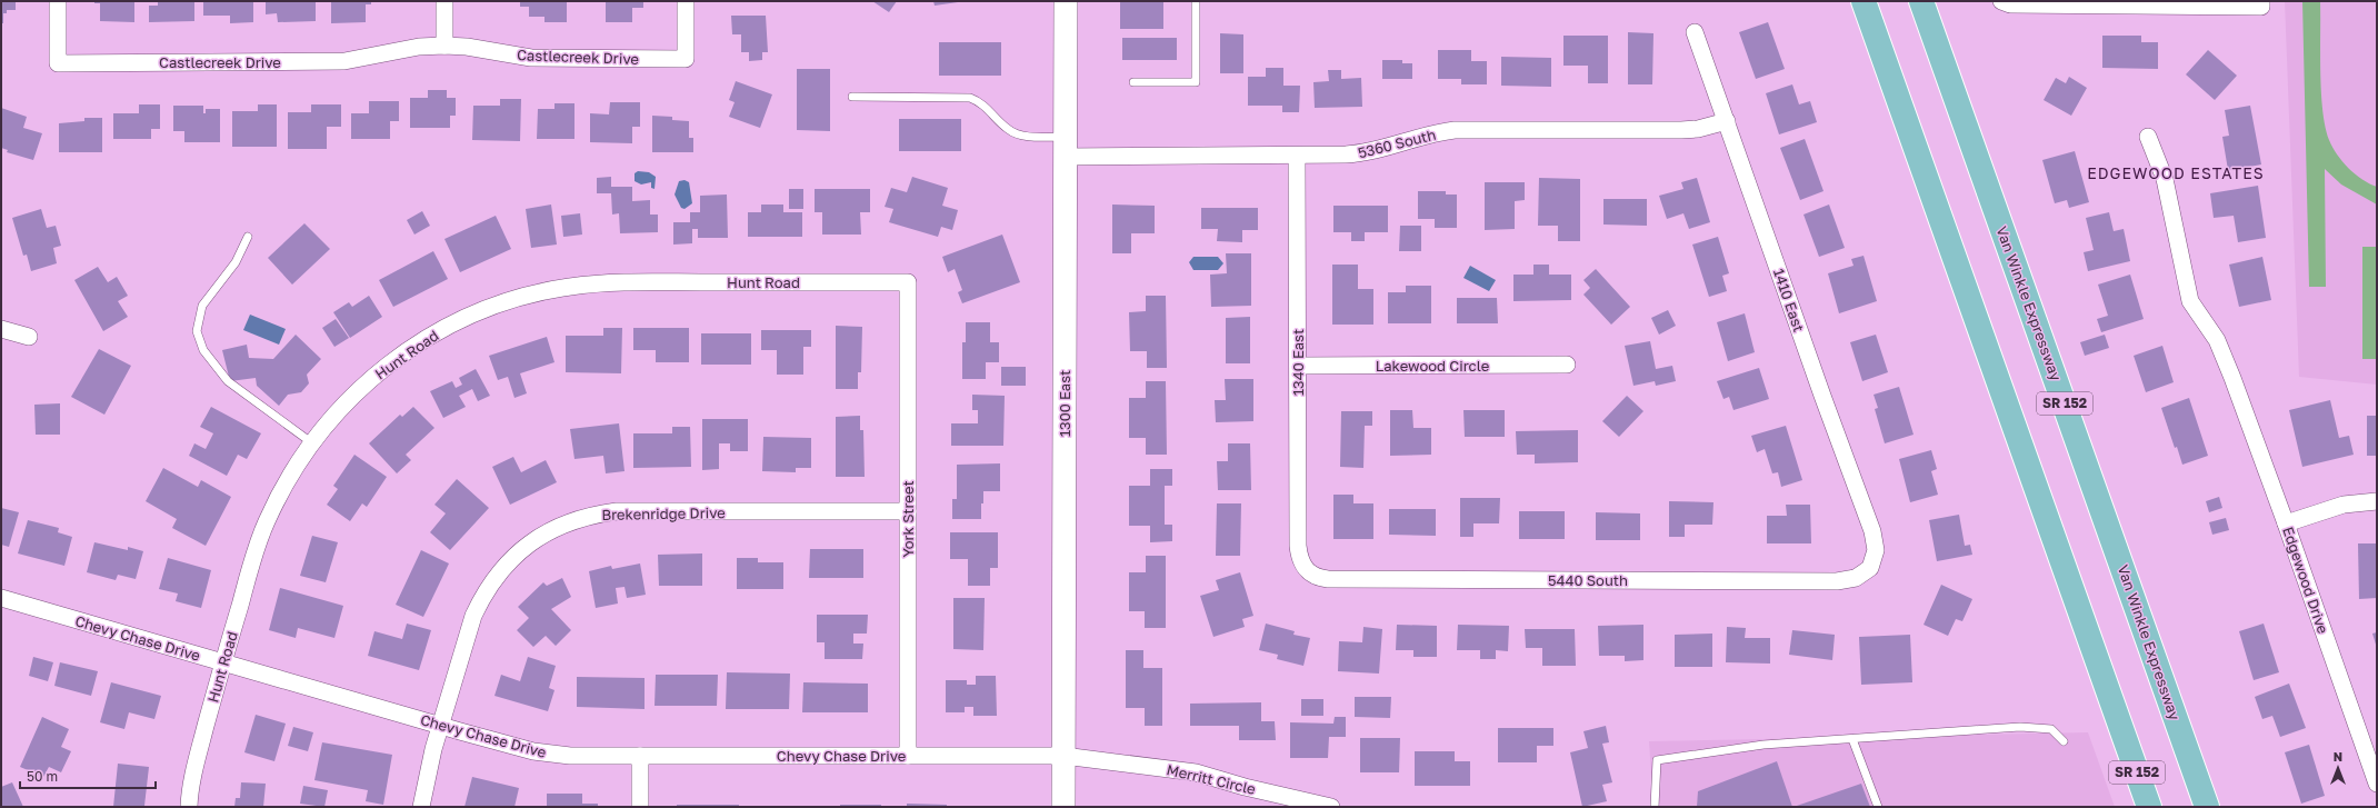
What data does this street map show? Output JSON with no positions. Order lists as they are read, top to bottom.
{
  "streets": {
    "main road": ["Van Winkle Expressway", "1300 East", "SR 152"],
    "street": [
      "Castlecreek Drive",
      "5360 South",
      "Hunt Road",
      "1410 East",
      "1340 East",
      "Lakewood Circle",
      "Brekenridge Drive",
      "York Street",
      "5440 South",
      "Edgewood Drive",
      "Chevy Chase Drive",
      "Merritt Circle"
    ]
  },
  "crossings": [
    ["5360 South", "1410 East"],
    ["5360 South", "1340 East"],
    ["5360 South", "1300 East"],
    ["Hunt Road", "York Street"],
    ["Hunt Road", "Chevy Chase Drive"],
    ["1410 East", "5440 South"],
    ["1340 East", "Lakewood Circle"],
    ["1340 East", "5440 South"],
    ["1300 East", "Chevy Chase Drive"],
    ["1300 East", "Merritt Circle"],
    ["Brekenridge Drive", "York Street"],
    ["Brekenridge Drive", "Chevy Chase Drive"],
    ["York Street", "Chevy Chase Drive"],
    ["Chevy Chase Drive", "Merritt Circle"]
  ],
  "districts": ["EDGEWOOD ESTATES"],
  "scale_bar": "50 m",
  "north": "top"
}
